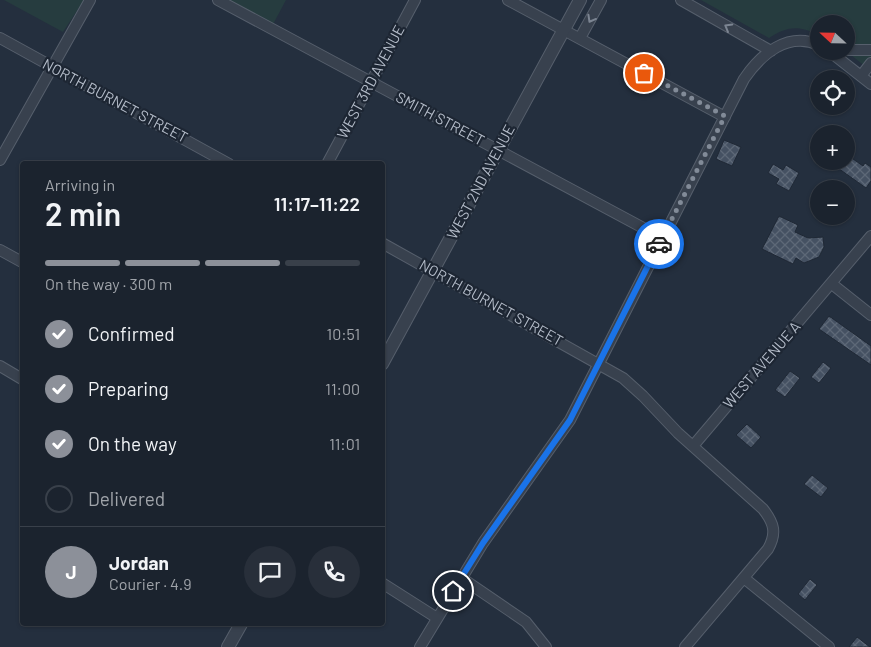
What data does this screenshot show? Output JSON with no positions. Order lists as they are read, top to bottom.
{
  "streets": {
    "street": [
      "WEST 3RD AVENUE",
      "NORTH BURNET STREET",
      "SMITH STREET",
      "WEST 2ND AVENUE",
      "WEST AVENUE A"
    ]
  },
  "crossings": [
    ["WEST 3RD AVENUE", "SMITH STREET"],
    ["NORTH BURNET STREET", "WEST 2ND AVENUE"],
    ["NORTH BURNET STREET", "WEST AVENUE A"],
    ["SMITH STREET", "WEST 2ND AVENUE"]
  ],
  "north": "left",
  "page": {
    "map_buttons": ["+", "−"],
    "heading": ["2 min", "Arriving in", "11:17–11:22"],
    "panel": ["Jordan", "Courier · 4.9"],
    "bar": "On the way · 300 m",
    "list": [
      ["Confirmed", "10:51"],
      ["Preparing", "11:00"],
      ["On the way", "11:01"],
      "Delivered"
    ],
    "round": "J"
  }
}
